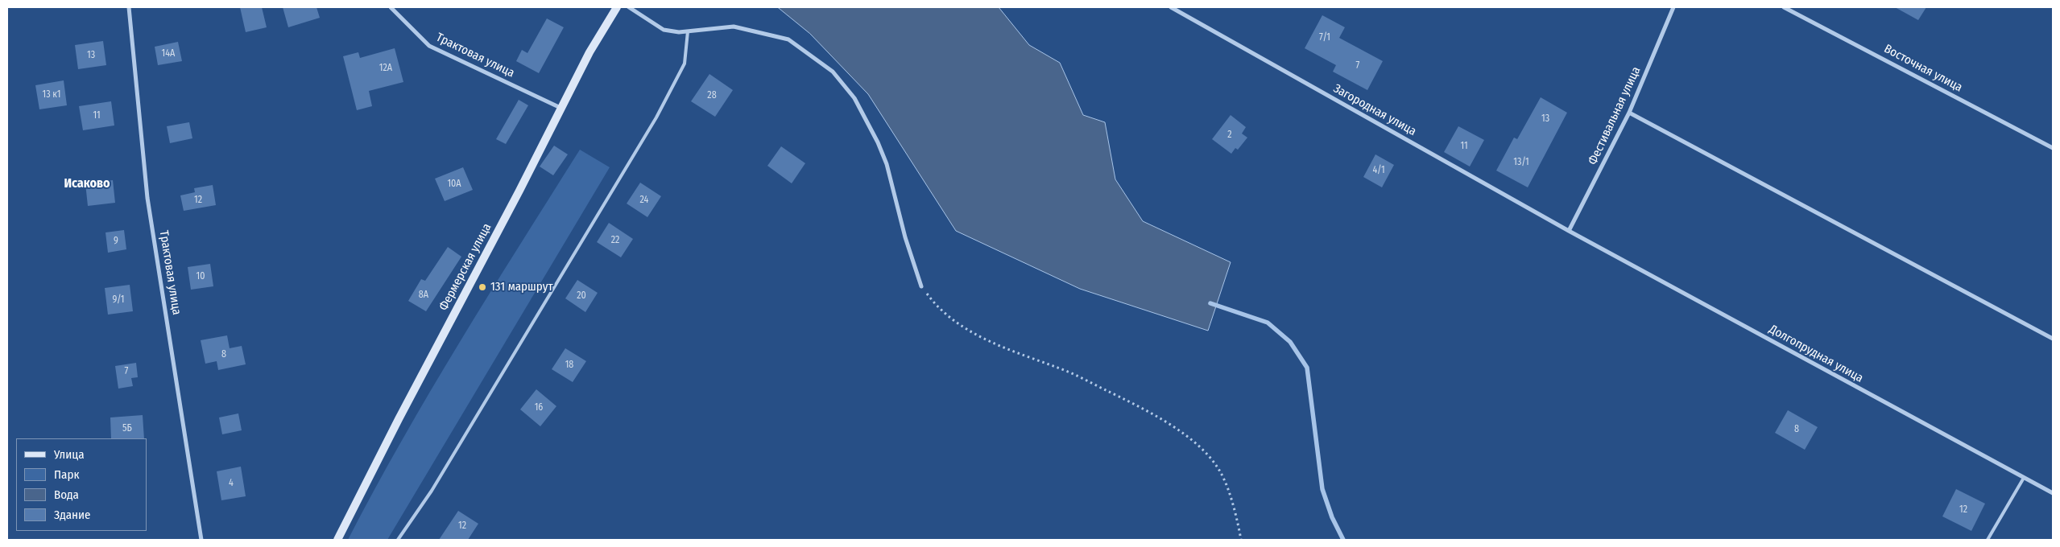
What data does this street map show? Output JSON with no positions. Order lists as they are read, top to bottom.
{
  "streets": {
    "street": [
      "Трактовая улица",
      "Восточная улица",
      "Загородная улица",
      "Фестивальная улица",
      "Фермерская улица",
      "Долгопрудная улица"
    ]
  },
  "crossings": [
    ["Трактовая улица", "Фермерская улица"],
    ["Загородная улица", "Фестивальная улица"],
    ["Загородная улица", "Долгопрудная улица"],
    ["Фестивальная улица", "Долгопрудная улица"]
  ],
  "districts": ["Исаково"],
  "places": ["131 маршрут"],
  "house_numbers": [
    "7/1",
    "14А",
    "13",
    "7",
    "12А",
    "13 к1",
    "28",
    "11",
    "13",
    "2",
    "11",
    "13/1",
    "4/1",
    "10А",
    "12",
    "24",
    "22",
    "9",
    "10",
    "8А",
    "20",
    "9/1",
    "8",
    "18",
    "7",
    "16",
    "5Б",
    "8",
    "4",
    "12",
    "12"
  ],
  "legend": [
    "Улица",
    "Парк",
    "Вода",
    "Здание"
  ]
}
